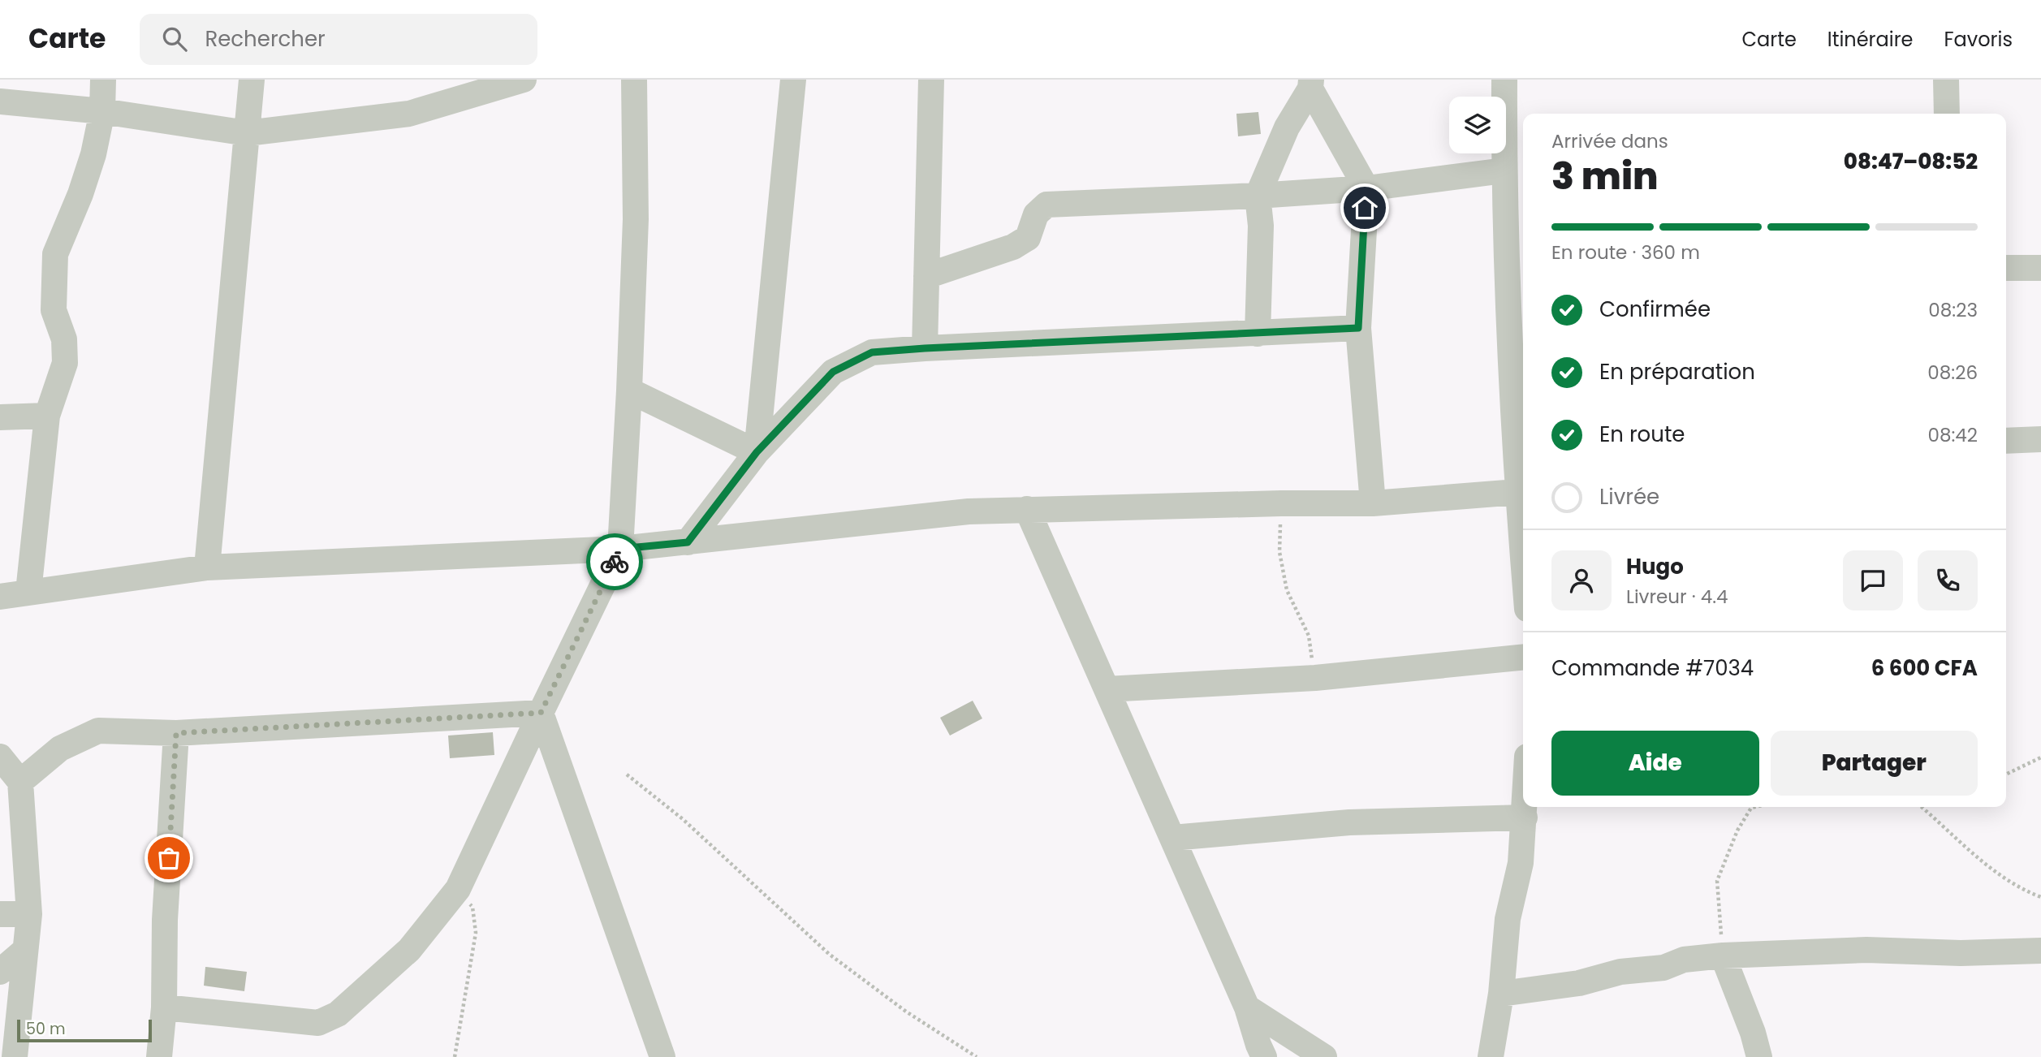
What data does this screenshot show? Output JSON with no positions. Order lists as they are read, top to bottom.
{
  "scale_bar": "50 m",
  "page": {
    "header": "Carte",
    "search": "Rechercher",
    "nav": ["Carte", "Itinéraire", "Favoris"],
    "heading": ["3 min", "Arrivée dans", "08:47–08:52"],
    "panel": [
      "Hugo",
      "Livreur · 4.4",
      "Commande #7034",
      "6 600 CFA"
    ],
    "bar": "En route · 360 m",
    "list": [
      ["Confirmée", "08:23"],
      ["En préparation", "08:26"],
      ["En route", "08:42"],
      "Livrée"
    ],
    "buttons": ["Aide", "Partager"],
    "scale": "50 m"
  }
}
